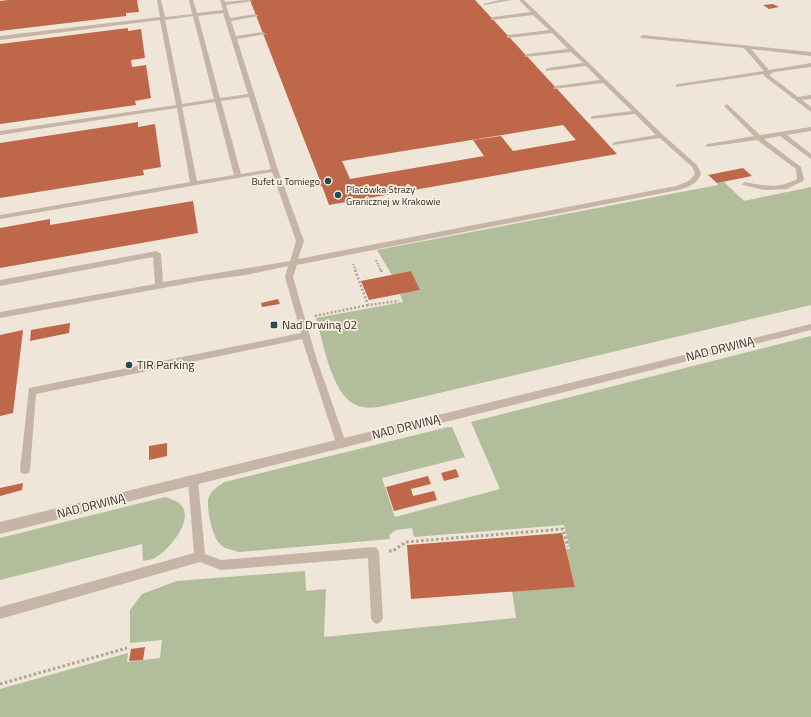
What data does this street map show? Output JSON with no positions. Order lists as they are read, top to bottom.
{
  "streets": {
    "street": ["NAD DRWINĄ"]
  },
  "places": {
    "other": ["Bufet u Tomiego", "Placówka Straży Granicznej w Krakowie", "TIR Parking"],
    "transit": ["Nad Drwiną 02"]
  }
}
